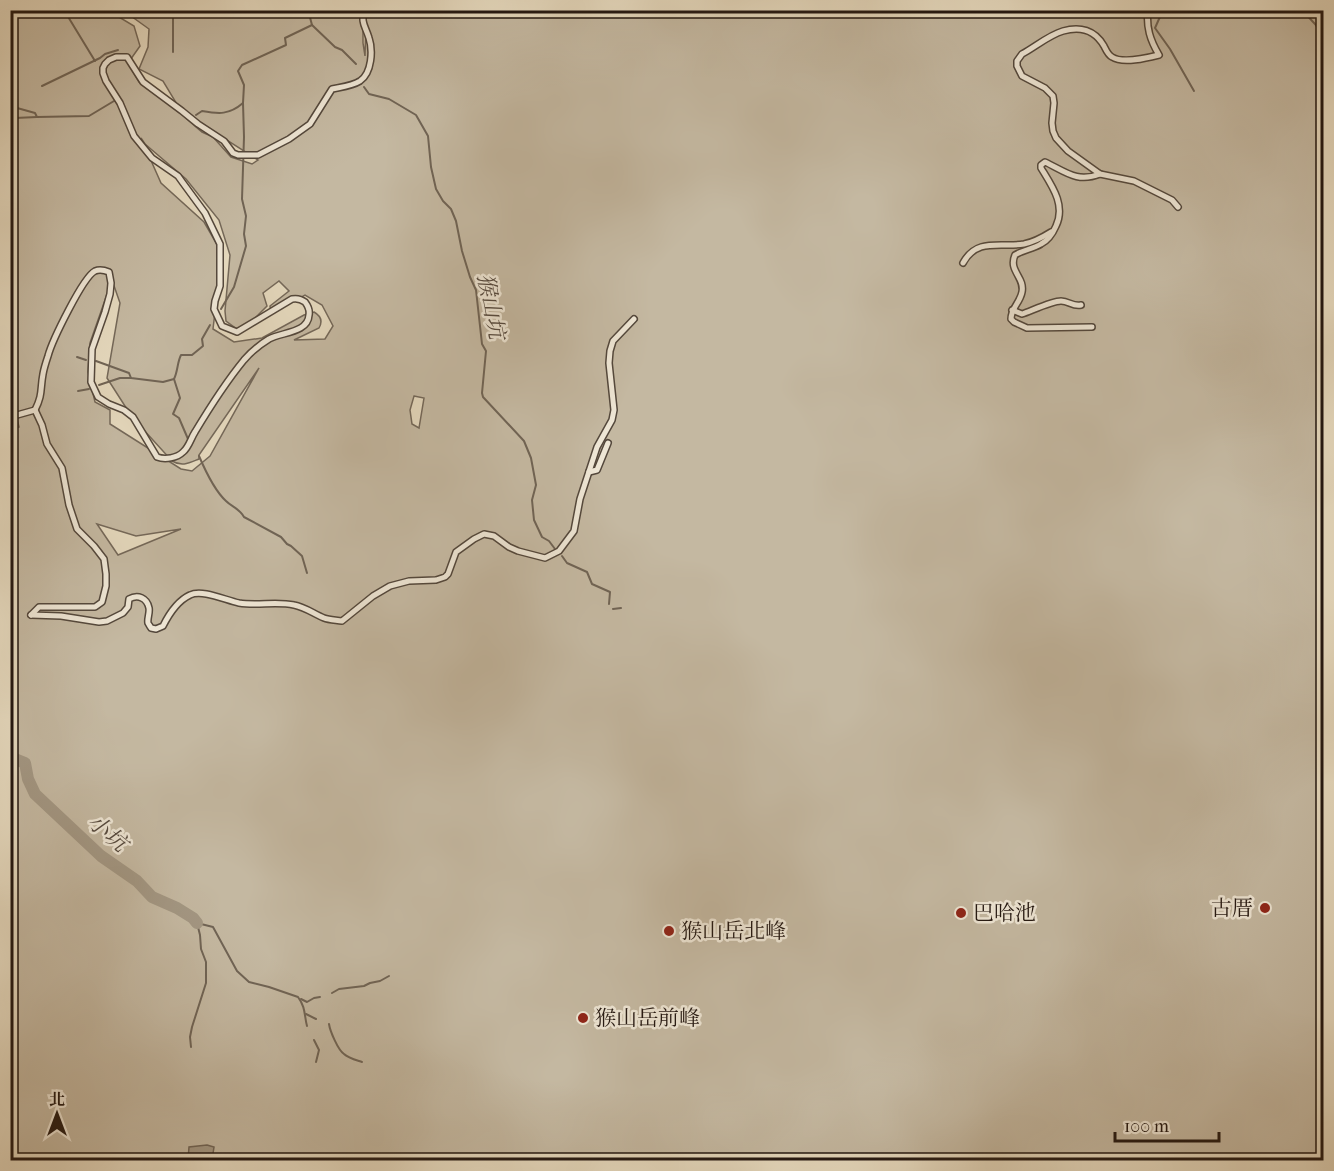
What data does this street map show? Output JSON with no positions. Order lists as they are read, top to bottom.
{
  "water": ["猴山坑", "小坑"],
  "places": [
    "古厝",
    "巴哈池",
    "猴山岳北峰",
    "猴山岳前峰"
  ],
  "scale_bar": "100 m",
  "north": "top"
}
